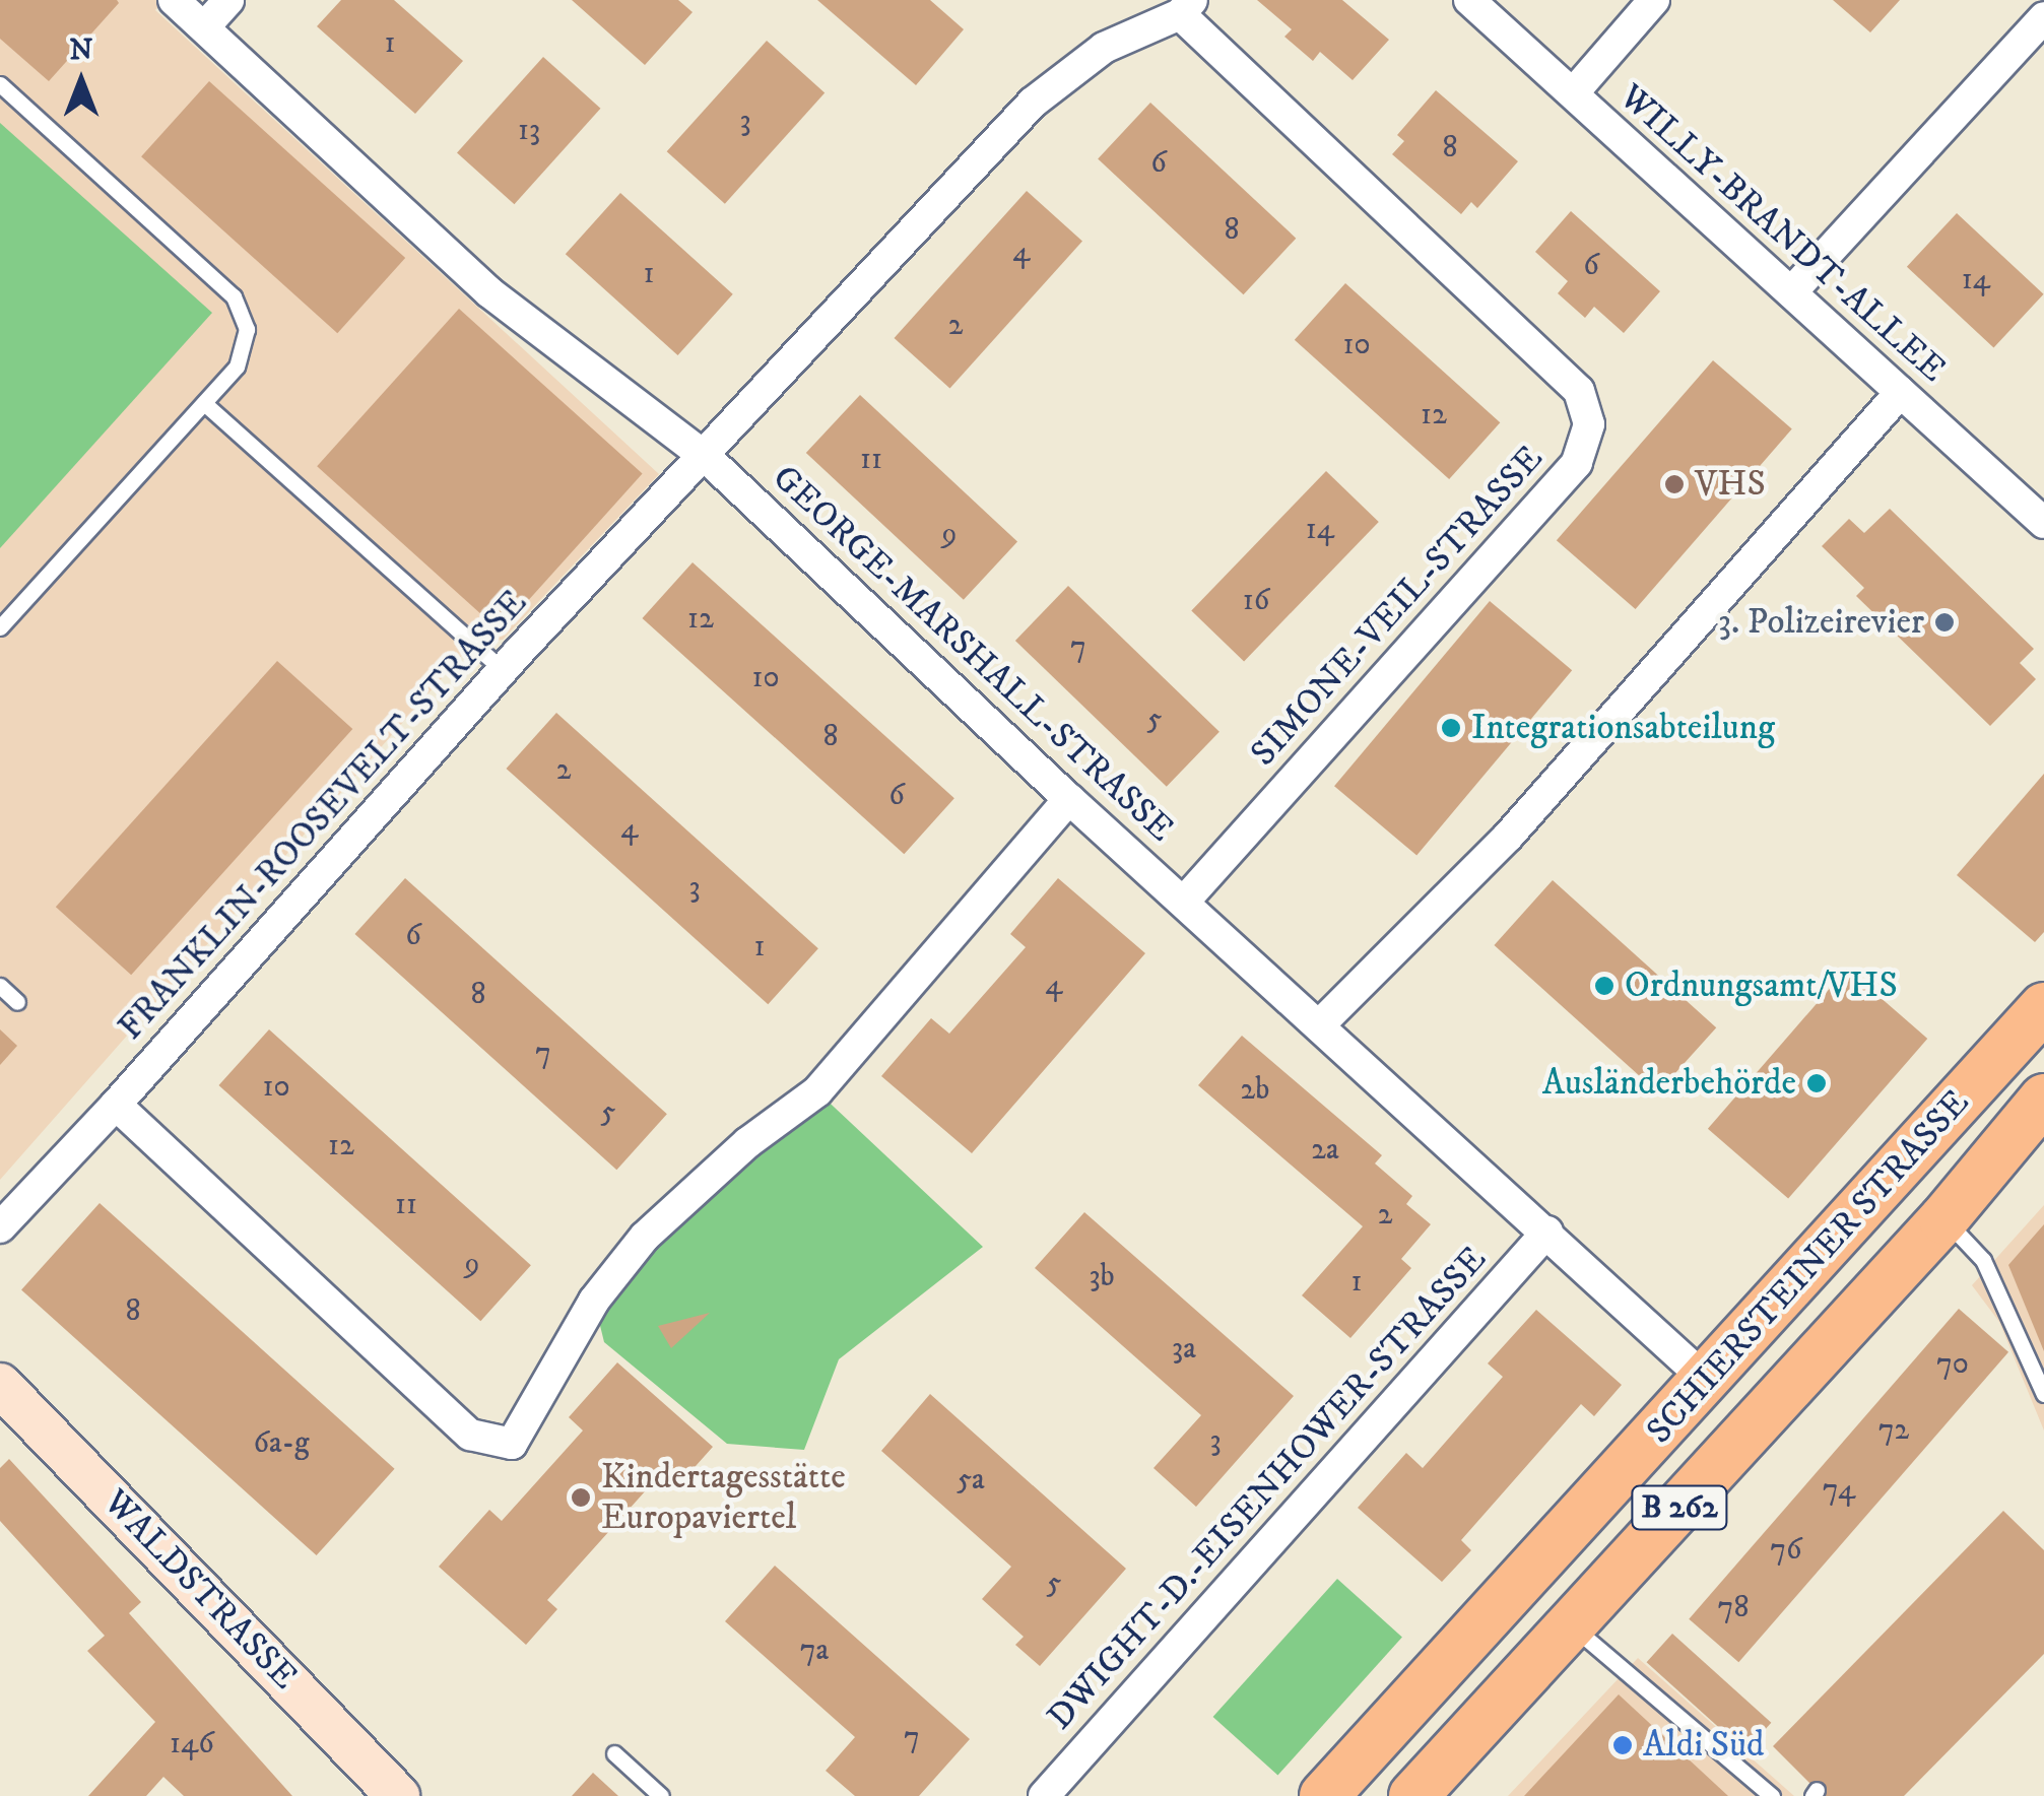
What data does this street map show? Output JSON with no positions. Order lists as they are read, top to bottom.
{
  "streets": {
    "main road": ["SCHIERSTEINER STRASSE", "B 262"],
    "street": [
      "WILLY-BRANDT-ALLEE",
      "SIMONE-VEIL-STRASSE",
      "GEORGE-MARSHALL-STRASSE",
      "FRANKLIN-ROOSEVELT-STRASSE",
      "DWIGHT-D.-EISENHOWER-STRASSE",
      "WALDSTRASSE"
    ]
  },
  "crossings": [
    ["SIMONE-VEIL-STRASSE", "GEORGE-MARSHALL-STRASSE"],
    ["SIMONE-VEIL-STRASSE", "FRANKLIN-ROOSEVELT-STRASSE"],
    ["GEORGE-MARSHALL-STRASSE", "FRANKLIN-ROOSEVELT-STRASSE"],
    ["GEORGE-MARSHALL-STRASSE", "SCHIERSTEINER STRASSE"],
    ["GEORGE-MARSHALL-STRASSE", "DWIGHT-D.-EISENHOWER-STRASSE"]
  ],
  "places": [
    "VHS",
    "3. Polizeirevier",
    "Integrationsabteilung",
    "Ordnungsamt/VHS",
    "Ausländerbehörde",
    "Kindertagesstätte Europaviertel",
    "Aldi Süd"
  ],
  "house_numbers": [
    "1",
    "3",
    "13",
    "8",
    "6",
    "8",
    "4",
    "6",
    "1",
    "14",
    "2",
    "10",
    "12",
    "11",
    "14",
    "9",
    "16",
    "12",
    "7",
    "10",
    "5",
    "8",
    "2",
    "6",
    "4",
    "3",
    "6",
    "1",
    "4",
    "8",
    "7",
    "10",
    "2b",
    "5",
    "12",
    "2a",
    "11",
    "2",
    "9",
    "3b",
    "1",
    "8",
    "3a",
    "70",
    "72",
    "3",
    "6a-g",
    "5a",
    "74",
    "76",
    "5",
    "78",
    "7a",
    "7",
    "146"
  ],
  "north": "top"
}
